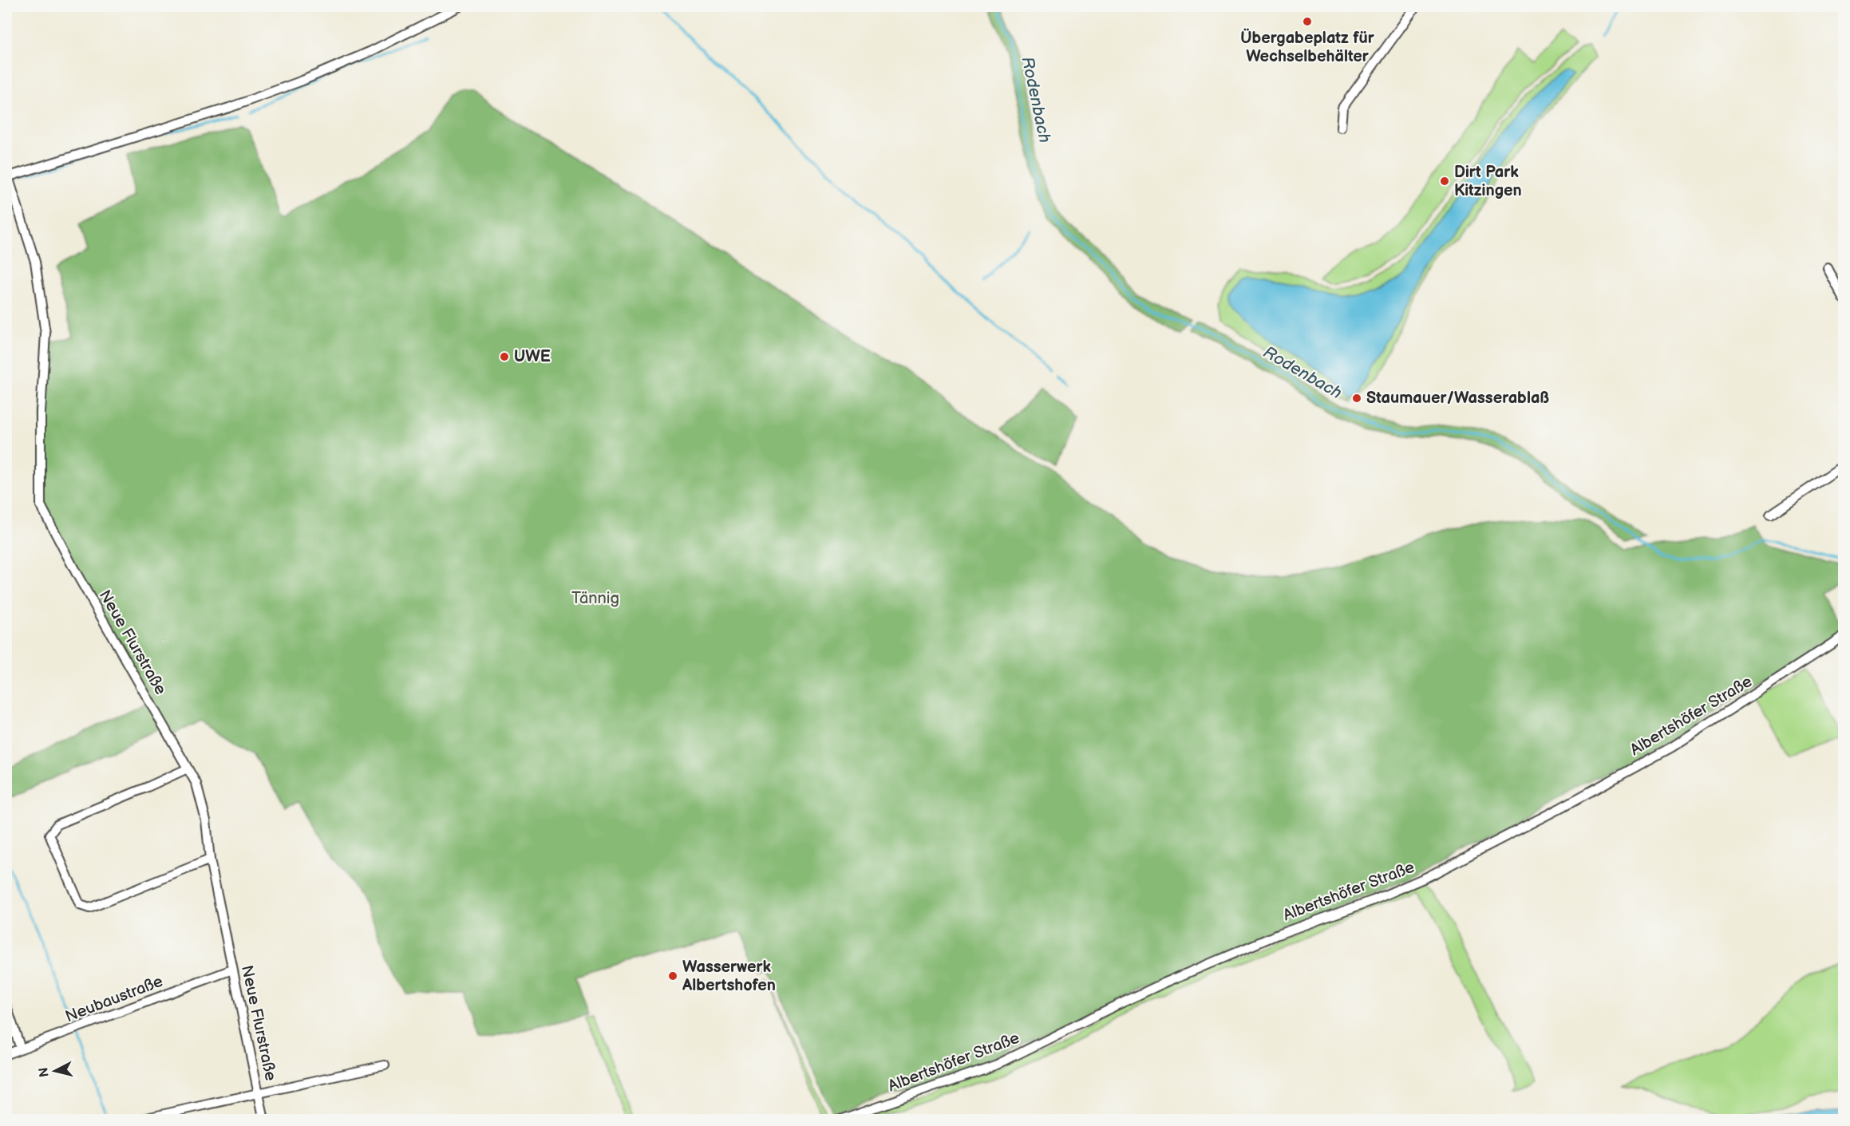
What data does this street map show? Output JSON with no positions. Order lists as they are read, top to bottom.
{
  "streets": {
    "street": ["Neue Flurstraße", "Albertshöfer Straße", "Neubaustraße"]
  },
  "crossings": [
    ["Neue Flurstraße", "Neubaustraße"]
  ],
  "water": ["Rodenbach"],
  "parks": ["Tännig"],
  "places": [
    "Übergabeplatz für Wechselbehälter",
    "Dirt Park Kitzingen",
    "UWE",
    "Staumauer/Wasserablaß",
    "Wasserwerk Albertshofen"
  ],
  "north": "left"
}
